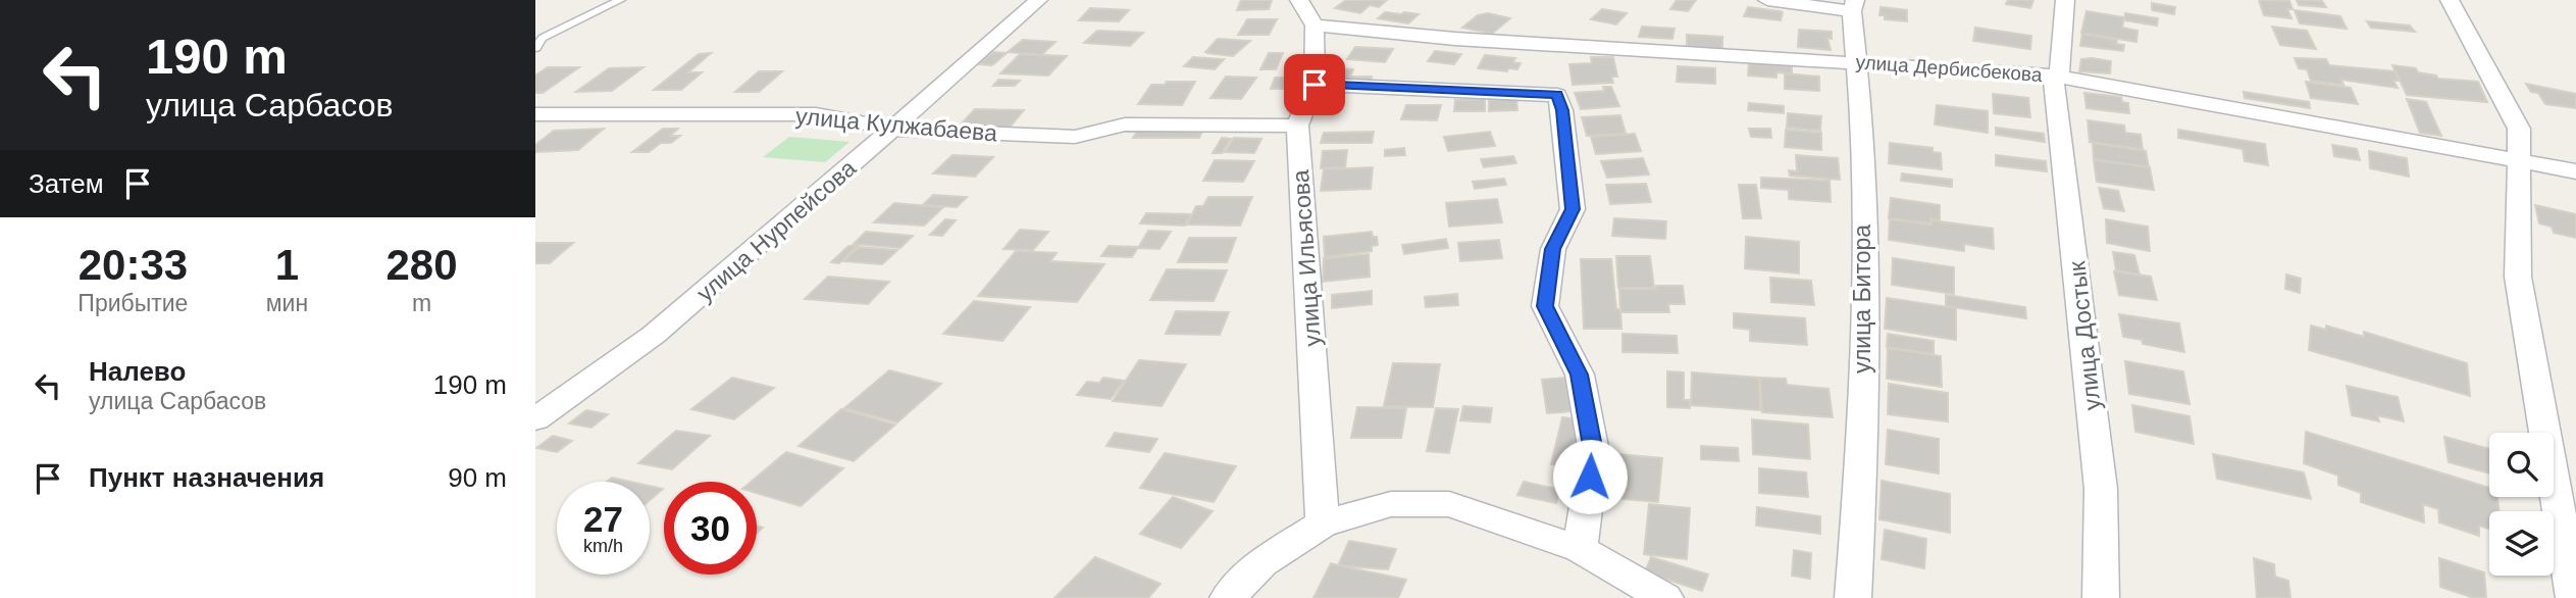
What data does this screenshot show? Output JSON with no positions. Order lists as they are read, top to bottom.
{
  "streets": {
    "street": [
      "улица Дербисбекова",
      "улица Кулжабаева",
      "улица Нурпейсова",
      "улица Ильясова",
      "улица Битора",
      "улица Достык"
    ]
  },
  "crossings": [
    ["улица Дербисбекова", "улица Ильясова"],
    ["улица Дербисбекова", "улица Битора"],
    ["улица Дербисбекова", "улица Достык"],
    ["улица Кулжабаева", "улица Нурпейсова"],
    ["улица Кулжабаева", "улица Ильясова"]
  ],
  "page": {
    "turn": ["190 m", "улица Сарбасов"],
    "then": "Затем",
    "eta": [
      "20:33",
      "Прибытие",
      "1",
      "мин",
      "280",
      "m"
    ],
    "list": [
      {
        "name": "Налево",
        "note": "улица Сарбасов",
        "value": "190 m"
      },
      {
        "name": "Пункт назначения",
        "value": "90 m"
      }
    ],
    "speed": "27 km/h",
    "limit": "30"
  }
}
